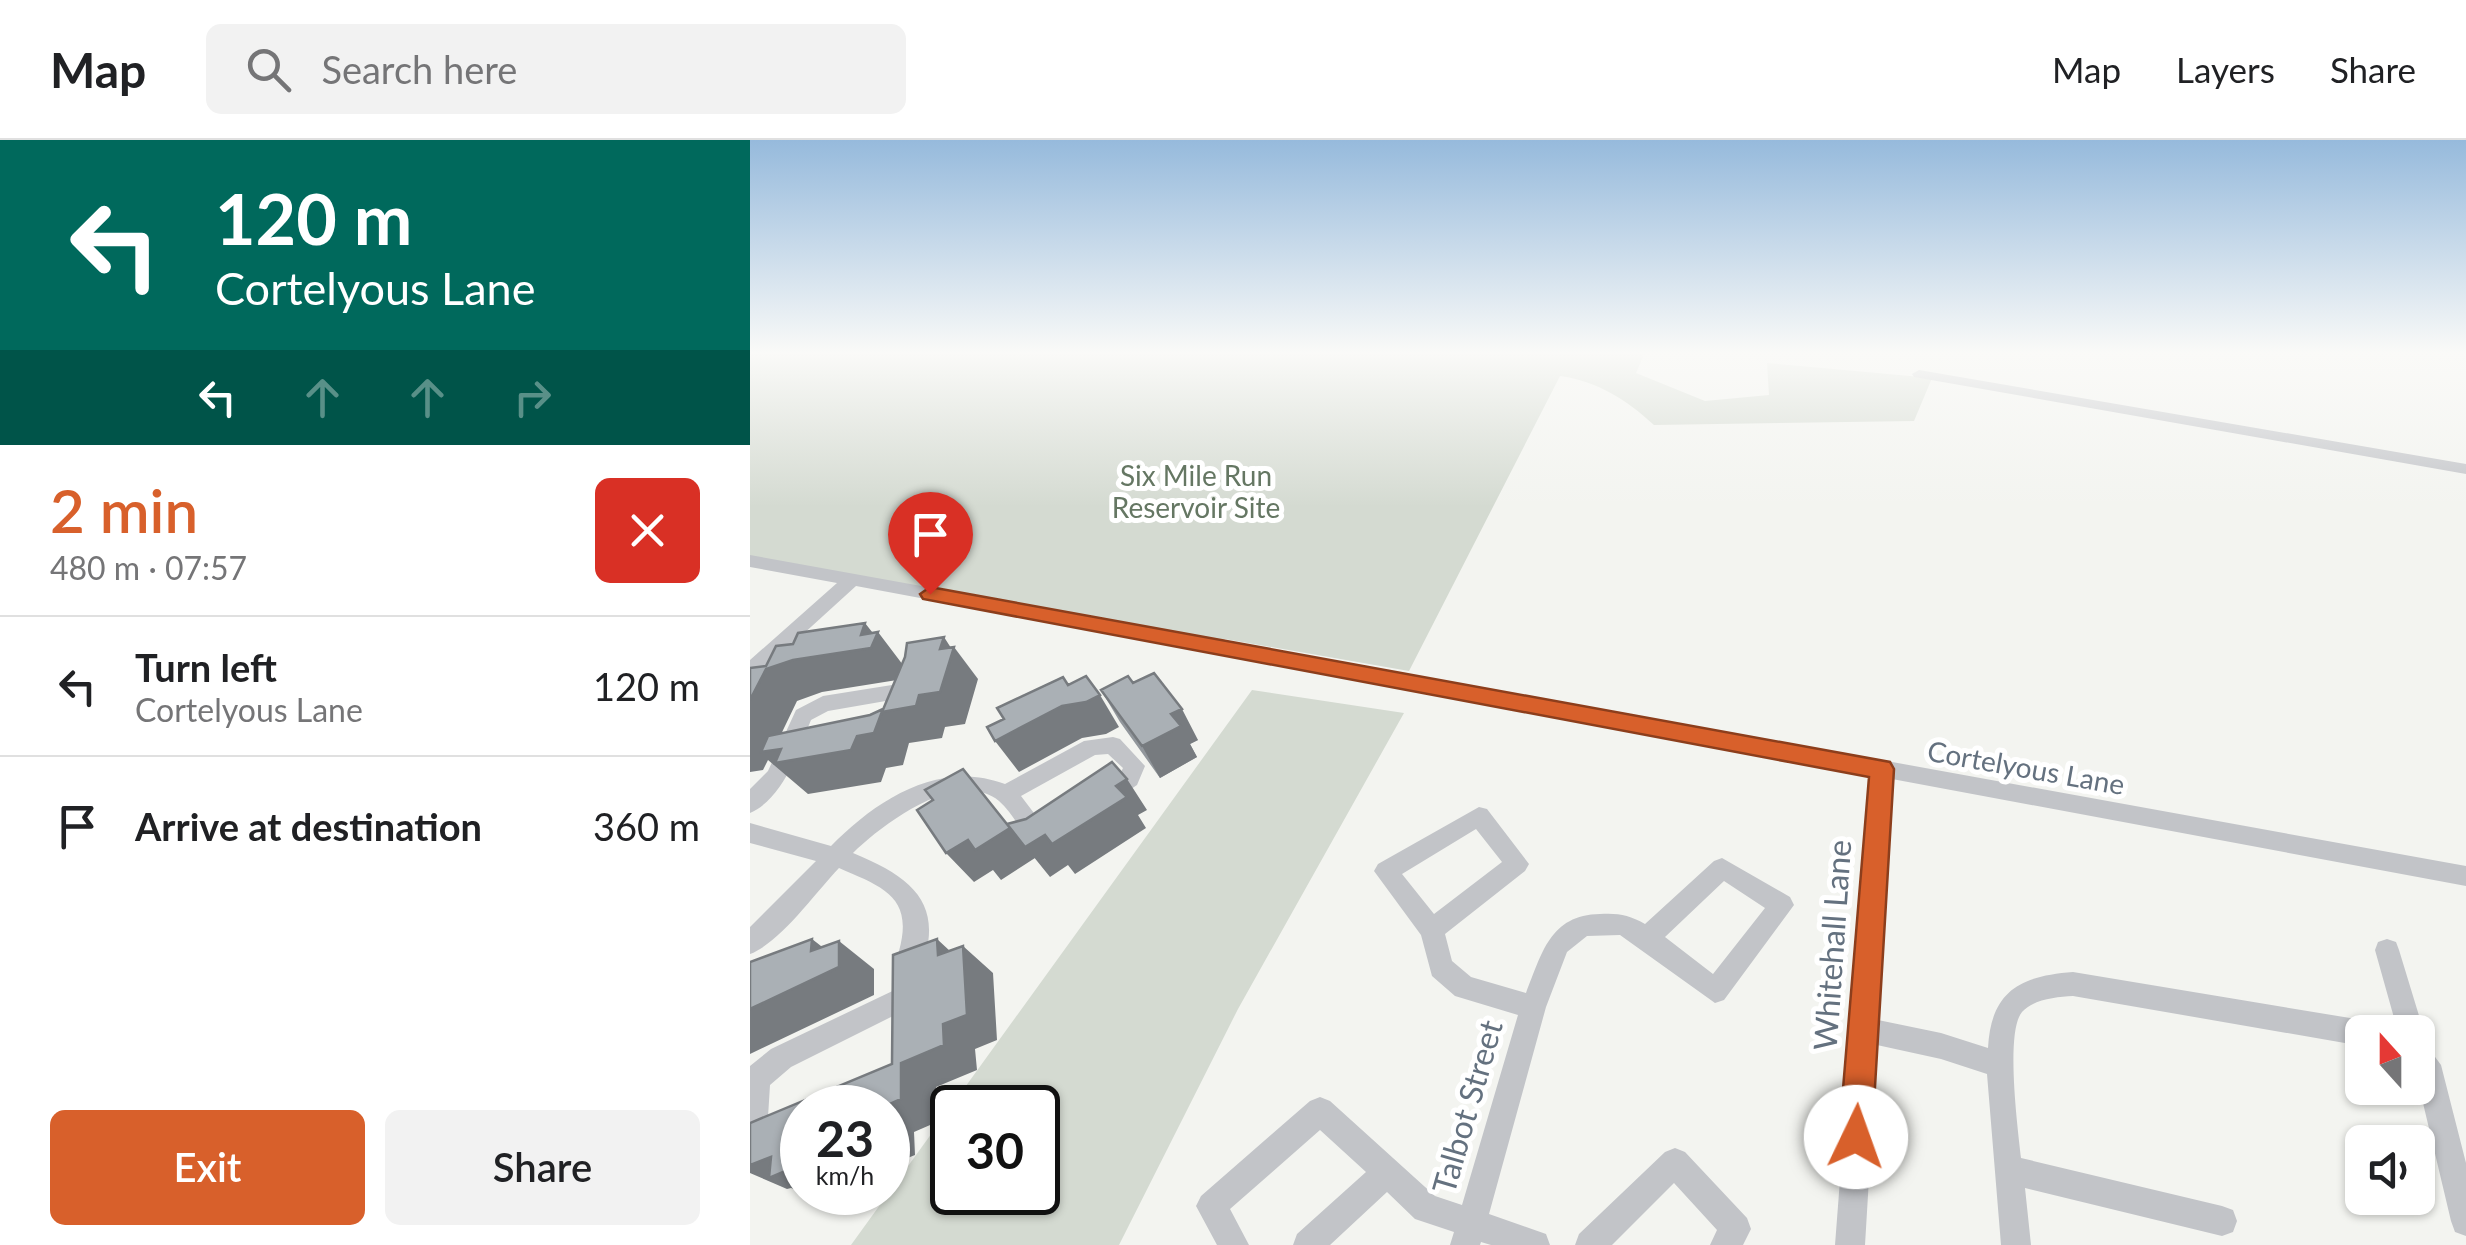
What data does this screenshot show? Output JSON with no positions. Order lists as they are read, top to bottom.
{
  "streets": {
    "street": ["Cortelyous Lane", "Whitehall Lane", "Talbot Street"]
  },
  "crossings": [
    ["Cortelyous Lane", "Whitehall Lane"]
  ],
  "parks": ["Six Mile Run Reservoir Site"],
  "north": "top",
  "page": {
    "header": "Map",
    "search": "Search here",
    "nav": ["Map", "Layers", "Share"],
    "turn": ["120 m", "Cortelyous Lane"],
    "heading": ["2 min", "480 m · 07:57"],
    "list": [
      {
        "name": "Turn left",
        "note": "Cortelyous Lane",
        "value": "120 m"
      },
      {
        "name": "Arrive at destination",
        "value": "360 m"
      }
    ],
    "speed": "23 km/h",
    "limit": "30",
    "buttons": ["Exit", "Share"]
  }
}
